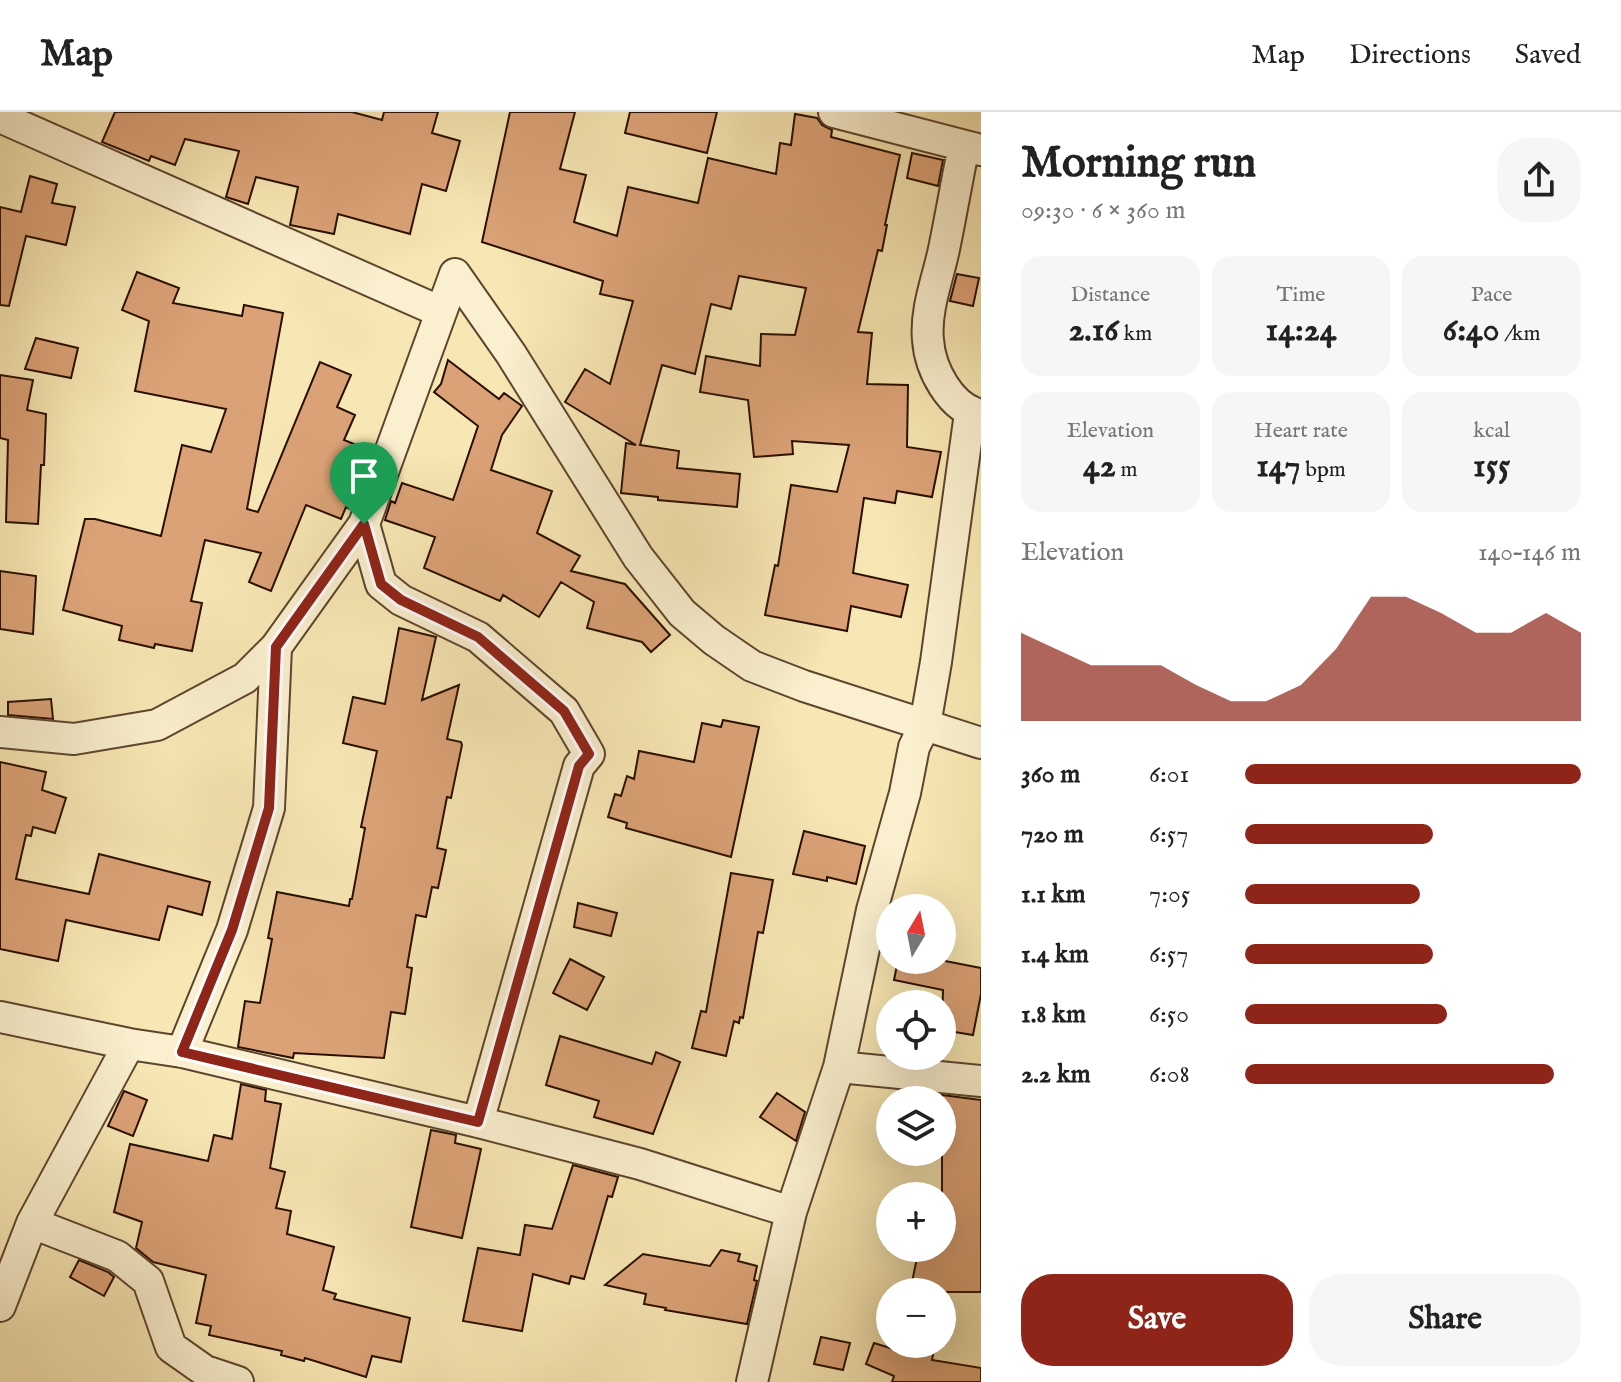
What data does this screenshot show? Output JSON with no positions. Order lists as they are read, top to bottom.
{
  "north": "top",
  "page": {
    "header": "Map",
    "nav": ["Map", "Directions", "Saved"],
    "heading": ["Morning run", "09:30 · 6 × 360 m"],
    "stats": [
      ["Distance", "2.16 km"],
      ["Time", "14:24"],
      ["Pace", "6:40 /km"],
      ["Elevation", "42 m"],
      ["Heart rate", "147 bpm"],
      ["kcal", "155"]
    ],
    "chart": ["Elevation", "140–146 m"],
    "list": [
      {
        "name": "360 m",
        "note": "6:01"
      },
      {
        "name": "720 m",
        "note": "6:57"
      },
      {
        "name": "1.1 km",
        "note": "7:05"
      },
      {
        "name": "1.4 km",
        "note": "6:57"
      },
      {
        "name": "1.8 km",
        "note": "6:50"
      },
      {
        "name": "2.2 km",
        "note": "6:08"
      }
    ],
    "map_buttons": ["+", "−"],
    "buttons": ["Save", "Share"]
  }
}
